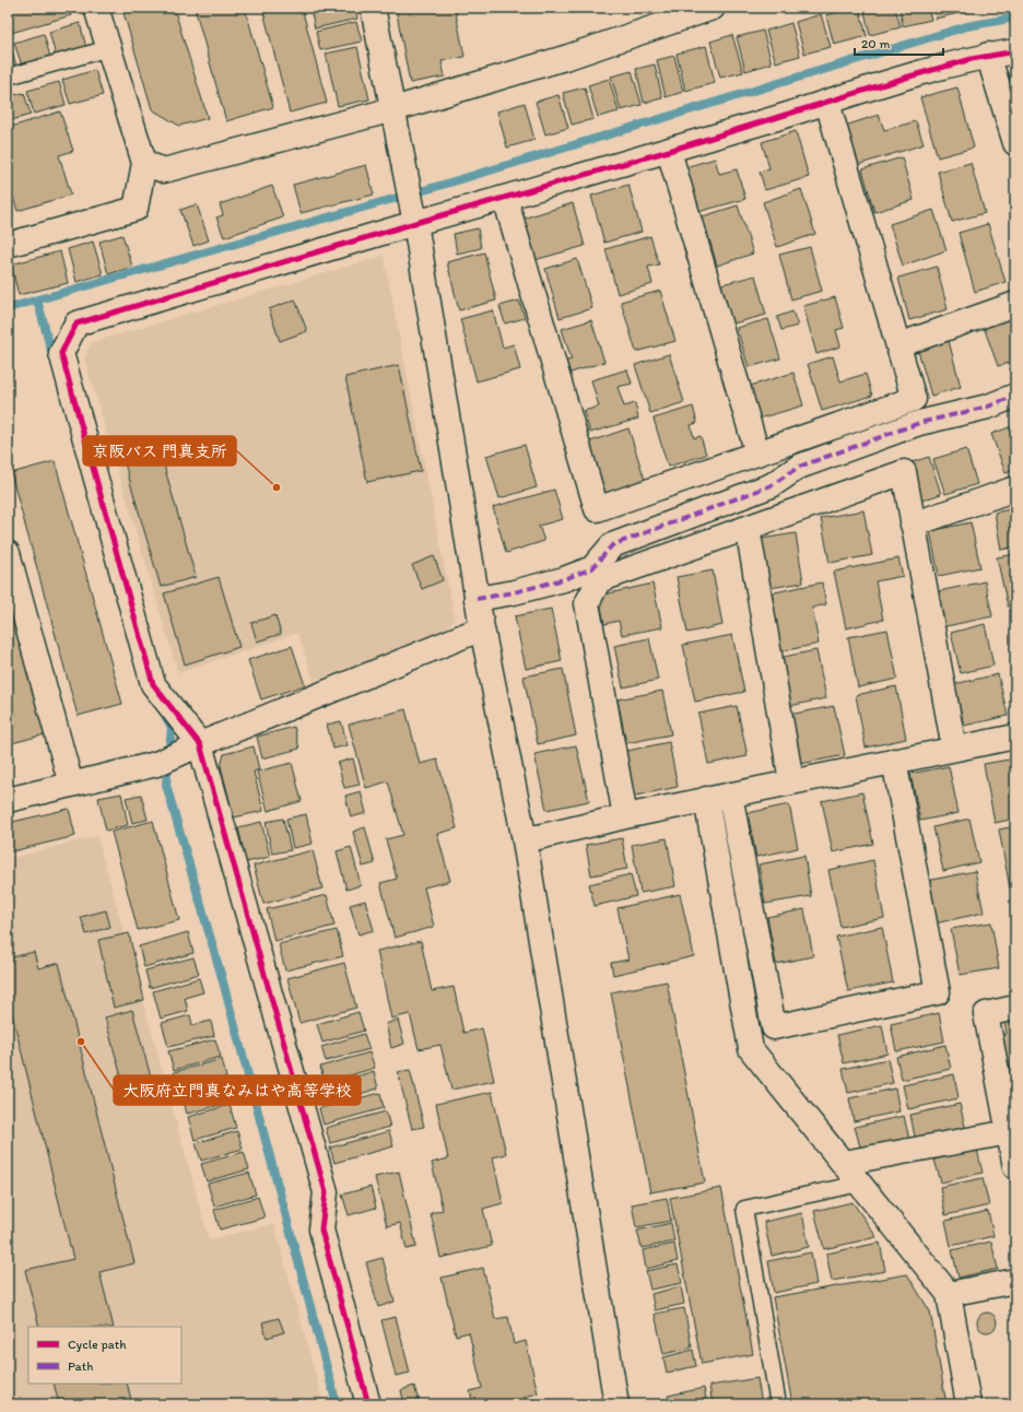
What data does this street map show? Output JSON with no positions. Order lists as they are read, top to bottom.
{
  "places": ["京阪バス 門真支所", "大阪府立門真なみはや高等学校"],
  "legend": ["Cycle path", "Path"],
  "scale_bar": "20 m"
}
